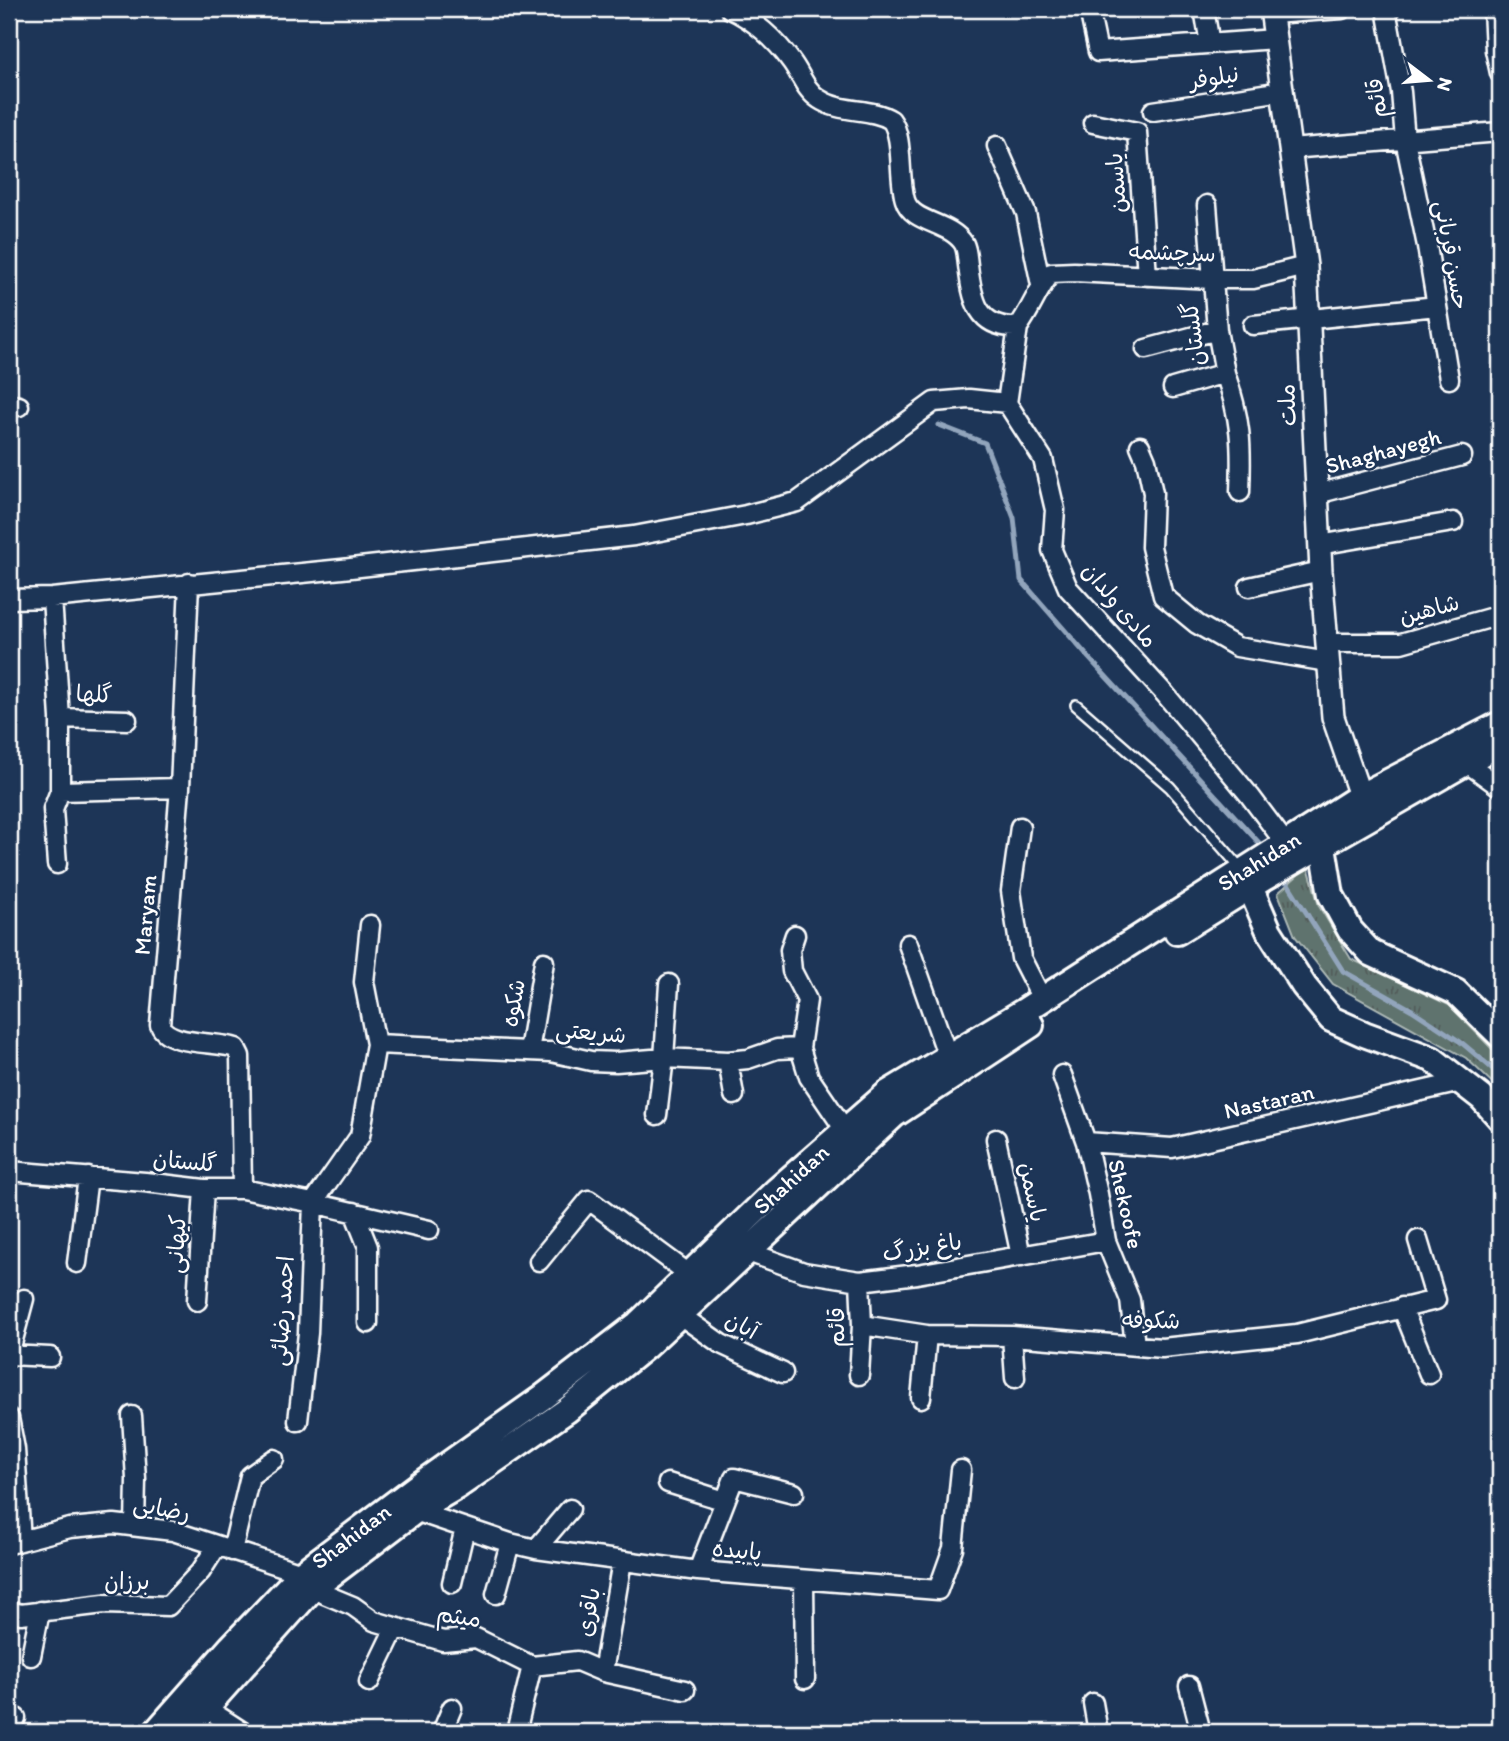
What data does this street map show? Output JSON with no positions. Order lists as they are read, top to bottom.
{
  "streets": {
    "main road": ["Shahidan"],
    "street": [
      "نیلوفر",
      "قائم",
      "یاسمن",
      "سرچشمه",
      "حسن قربانی",
      "گلستان",
      "ملت",
      "Shaghayegh",
      "مادی ولدان",
      "شاهین",
      "گلها",
      "Maryam",
      "شکوه",
      "شریعتی",
      "Nastaran",
      "Shekoofe",
      "کیهانی",
      "باغ بزرگ",
      "احمد رضائی",
      "شکوفه",
      "آبان",
      "رضایی",
      "پابیده",
      "برزان",
      "باقری",
      "میثم"
    ]
  },
  "crossings": [
    ["نیلوفر", "ملت"],
    ["قائم", "حسن قربانی"],
    ["قائم", "باغ بزرگ"],
    ["قائم", "شکوفه"],
    ["یاسمن", "سرچشمه"],
    ["یاسمن", "باغ بزرگ"],
    ["سرچشمه", "گلستان"],
    ["سرچشمه", "ملت"],
    ["گلستان", "Maryam"],
    ["گلستان", "کیهانی"],
    ["گلستان", "احمد رضائی"],
    ["ملت", "Shaghayegh"],
    ["ملت", "شاهین"],
    ["ملت", "Shahidan"],
    ["مادی ولدان", "Shahidan"],
    ["Shahidan", "باغ بزرگ"],
    ["Shahidan", "آبان"],
    ["Shahidan", "رضایی"],
    ["Shahidan", "پابیده"],
    ["Shahidan", "میثم"],
    ["شکوه", "شریعتی"],
    ["Nastaran", "Shekoofe"],
    ["Shekoofe", "باغ بزرگ"],
    ["Shekoofe", "شکوفه"],
    ["رضایی", "برزان"],
    ["رضایی", "میثم"],
    ["پابیده", "باقری"]
  ],
  "north": "right"
}
